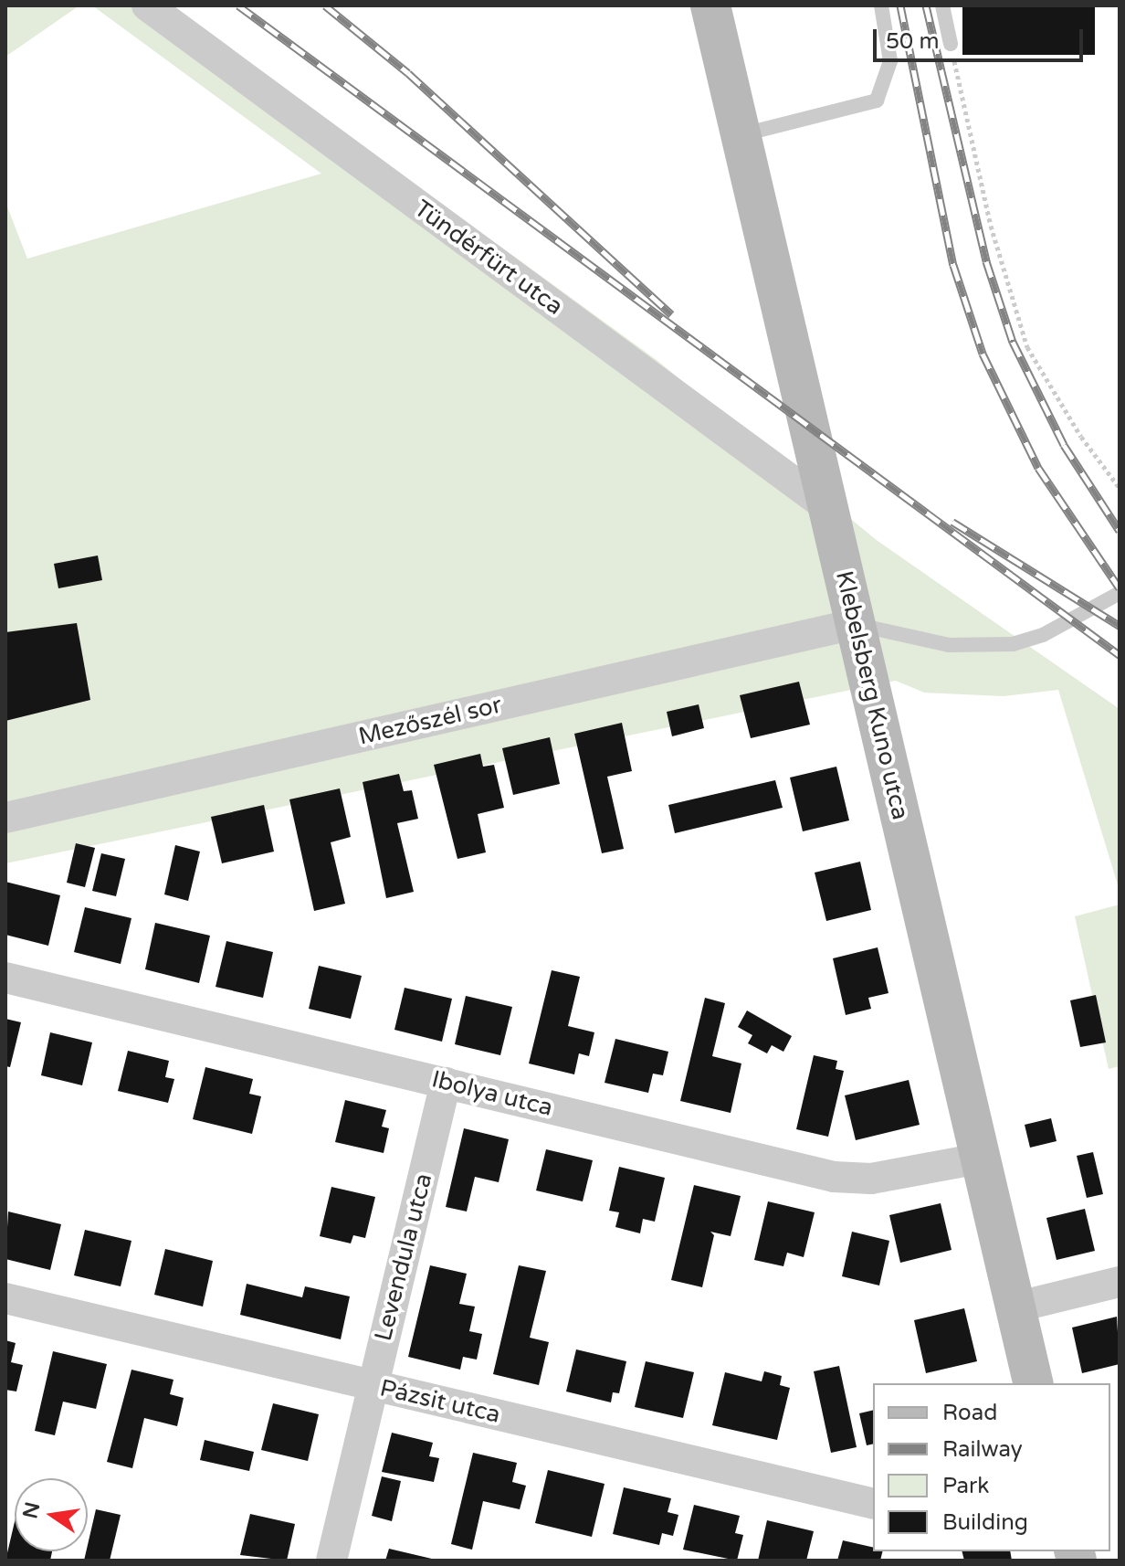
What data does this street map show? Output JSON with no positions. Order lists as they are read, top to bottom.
{
  "streets": {
    "street": [
      "Tündérfürt utca",
      "Klebelsberg Kuno utca",
      "Mezőszél sor",
      "Ibolya utca",
      "Levendula utca",
      "Pázsit utca"
    ]
  },
  "crossings": [
    ["Tündérfürt utca", "Klebelsberg Kuno utca"],
    ["Klebelsberg Kuno utca", "Mezőszél sor"],
    ["Klebelsberg Kuno utca", "Ibolya utca"],
    ["Ibolya utca", "Levendula utca"],
    ["Levendula utca", "Pázsit utca"]
  ],
  "legend": [
    "Road",
    "Railway",
    "Park",
    "Building"
  ],
  "scale_bar": "50 m",
  "north": "left"
}
